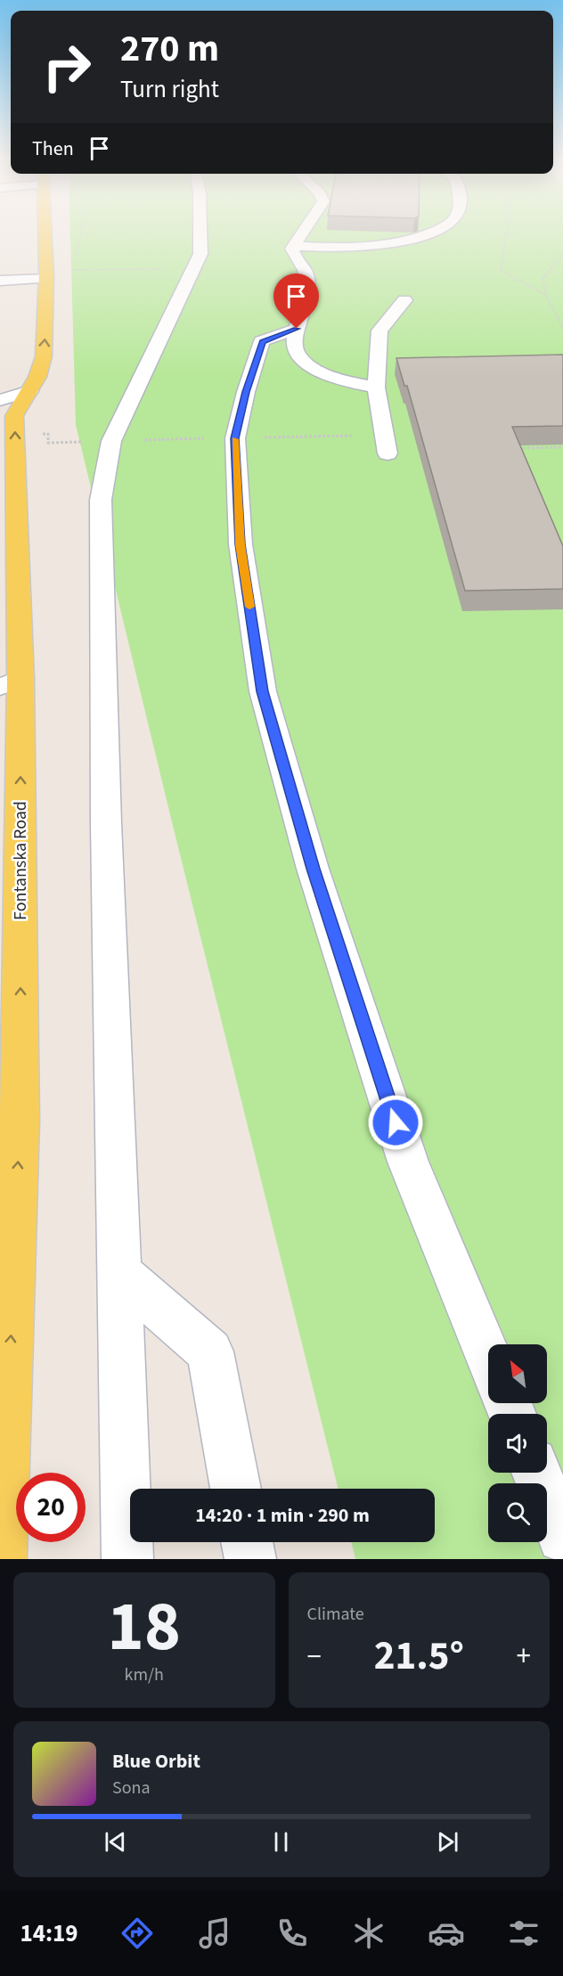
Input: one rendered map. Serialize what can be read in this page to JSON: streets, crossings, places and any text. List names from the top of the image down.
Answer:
{
  "streets": {
    "main road": ["Fontanska Road"]
  },
  "one_way": ["Fontanska Road"],
  "north": "top left",
  "page": {
    "turn": ["270 m", "Turn right"],
    "then": "Then",
    "limit": "20",
    "trip": "14:20 · 1 min · 290 m",
    "tile": [
      ["18", "km/h"],
      "Climate"
    ],
    "heat": ["−", "21.5°", "+"],
    "song": ["Blue Orbit", "Sona"],
    "tabs": "14:19"
  }
}
